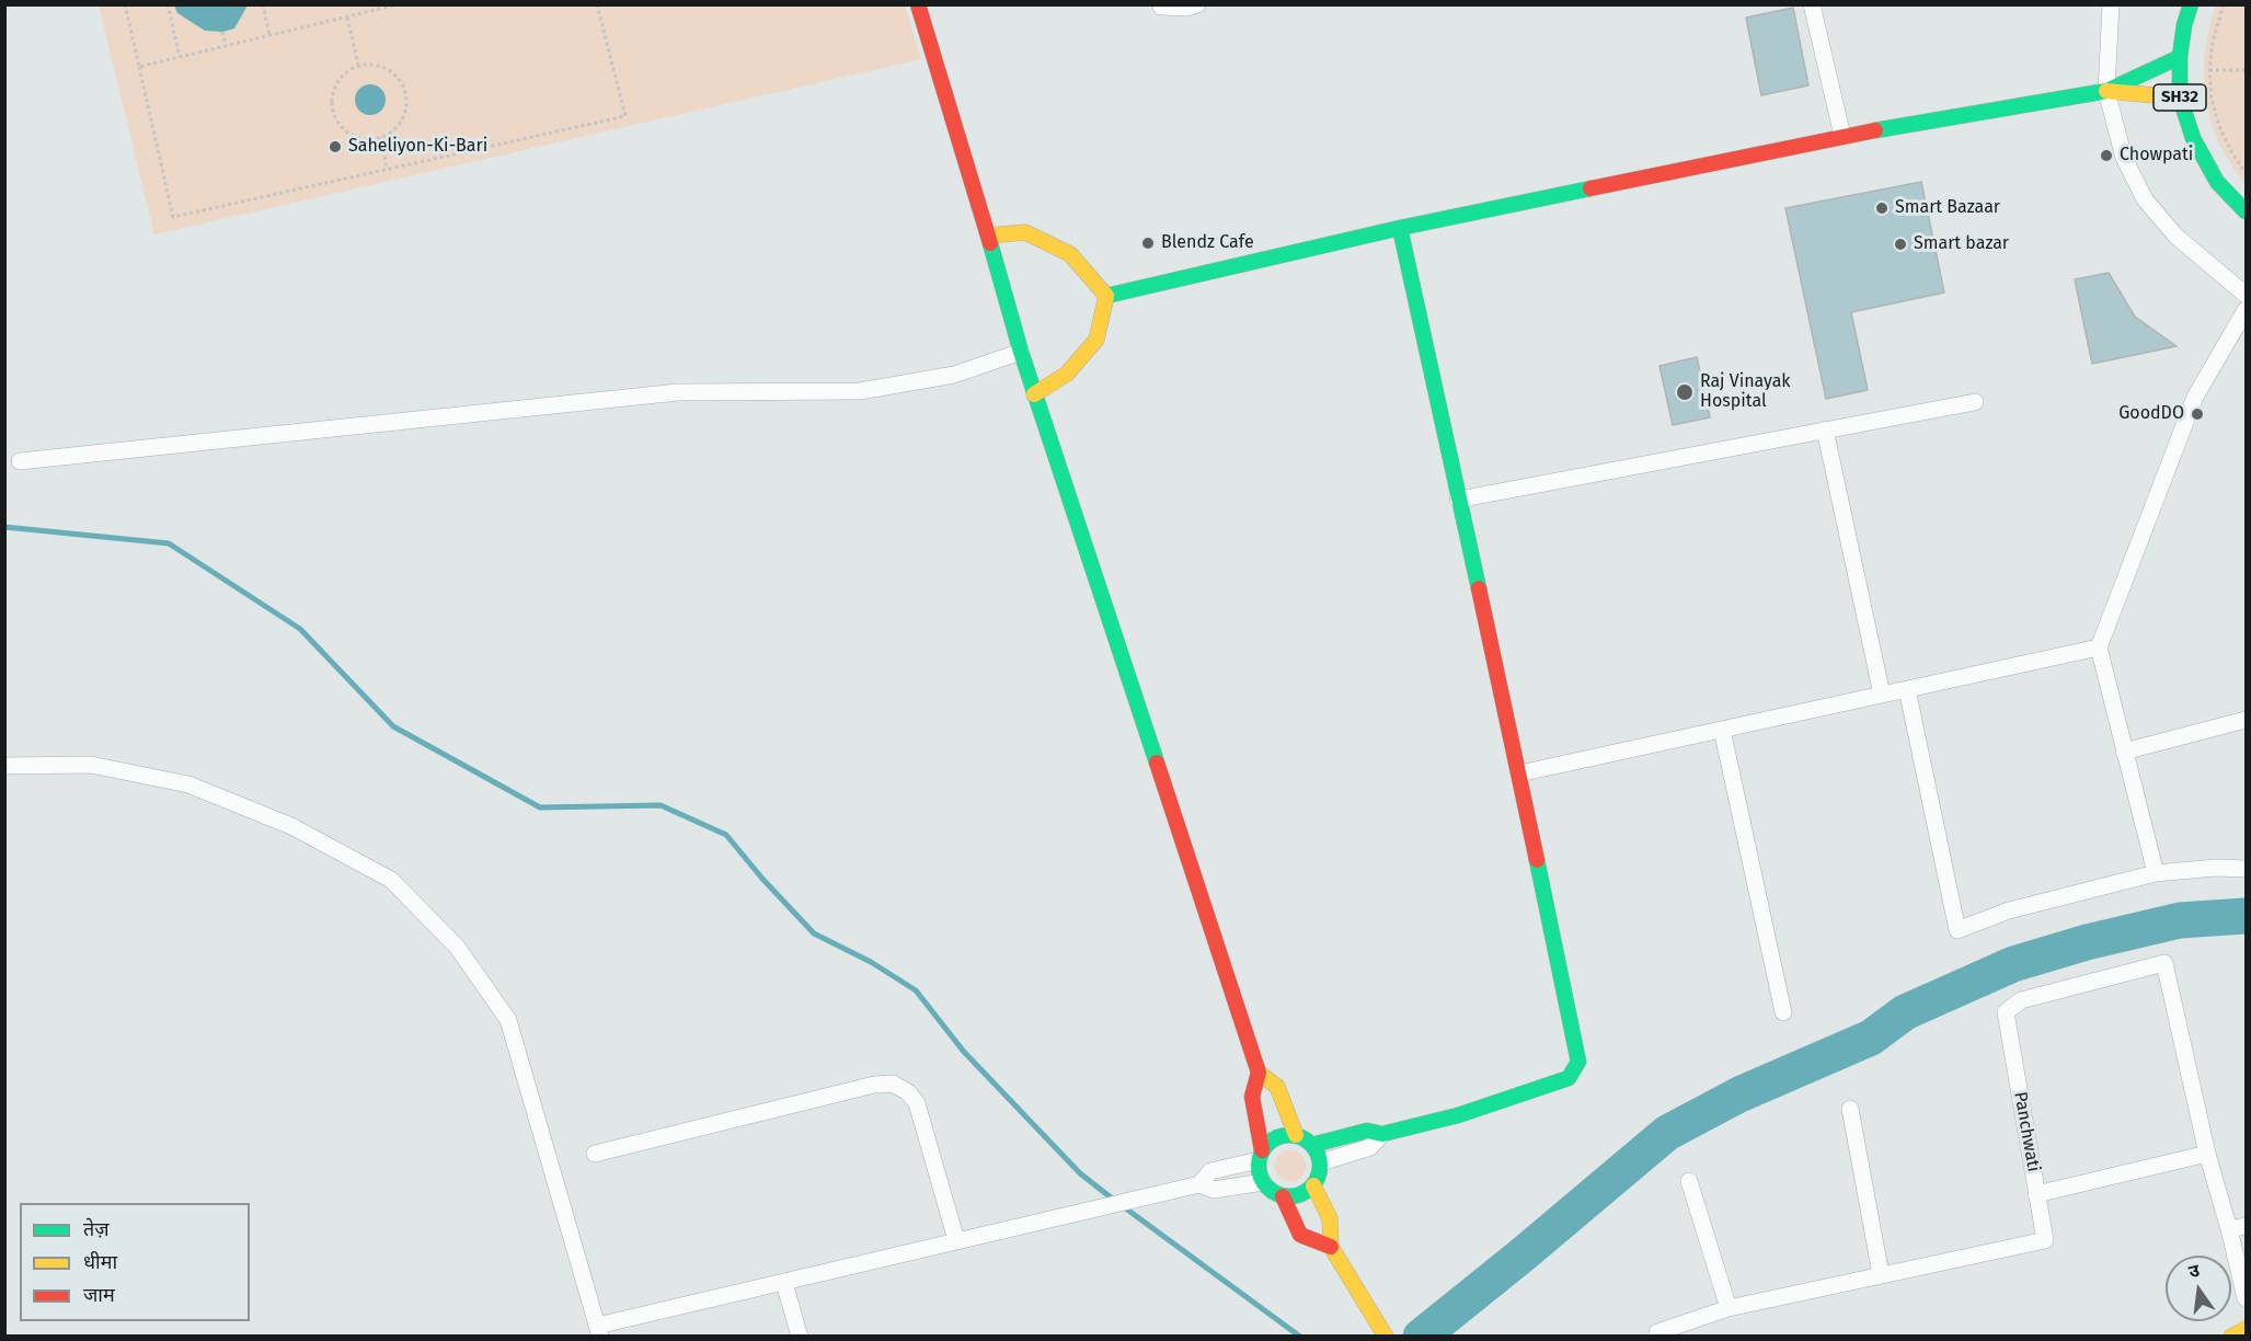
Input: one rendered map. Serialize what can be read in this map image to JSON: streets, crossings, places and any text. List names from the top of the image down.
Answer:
{
  "streets": {
    "street": ["SH32", "Panchwati"]
  },
  "places": [
    "Saheliyon-Ki-Bari",
    "Chowpati",
    "Smart Bazaar",
    "Blendz Cafe",
    "Smart bazar",
    "Raj Vinayak Hospital",
    "GoodDO"
  ],
  "legend": ["तेज़", "धीमा", "जाम"],
  "north": "top"
}
